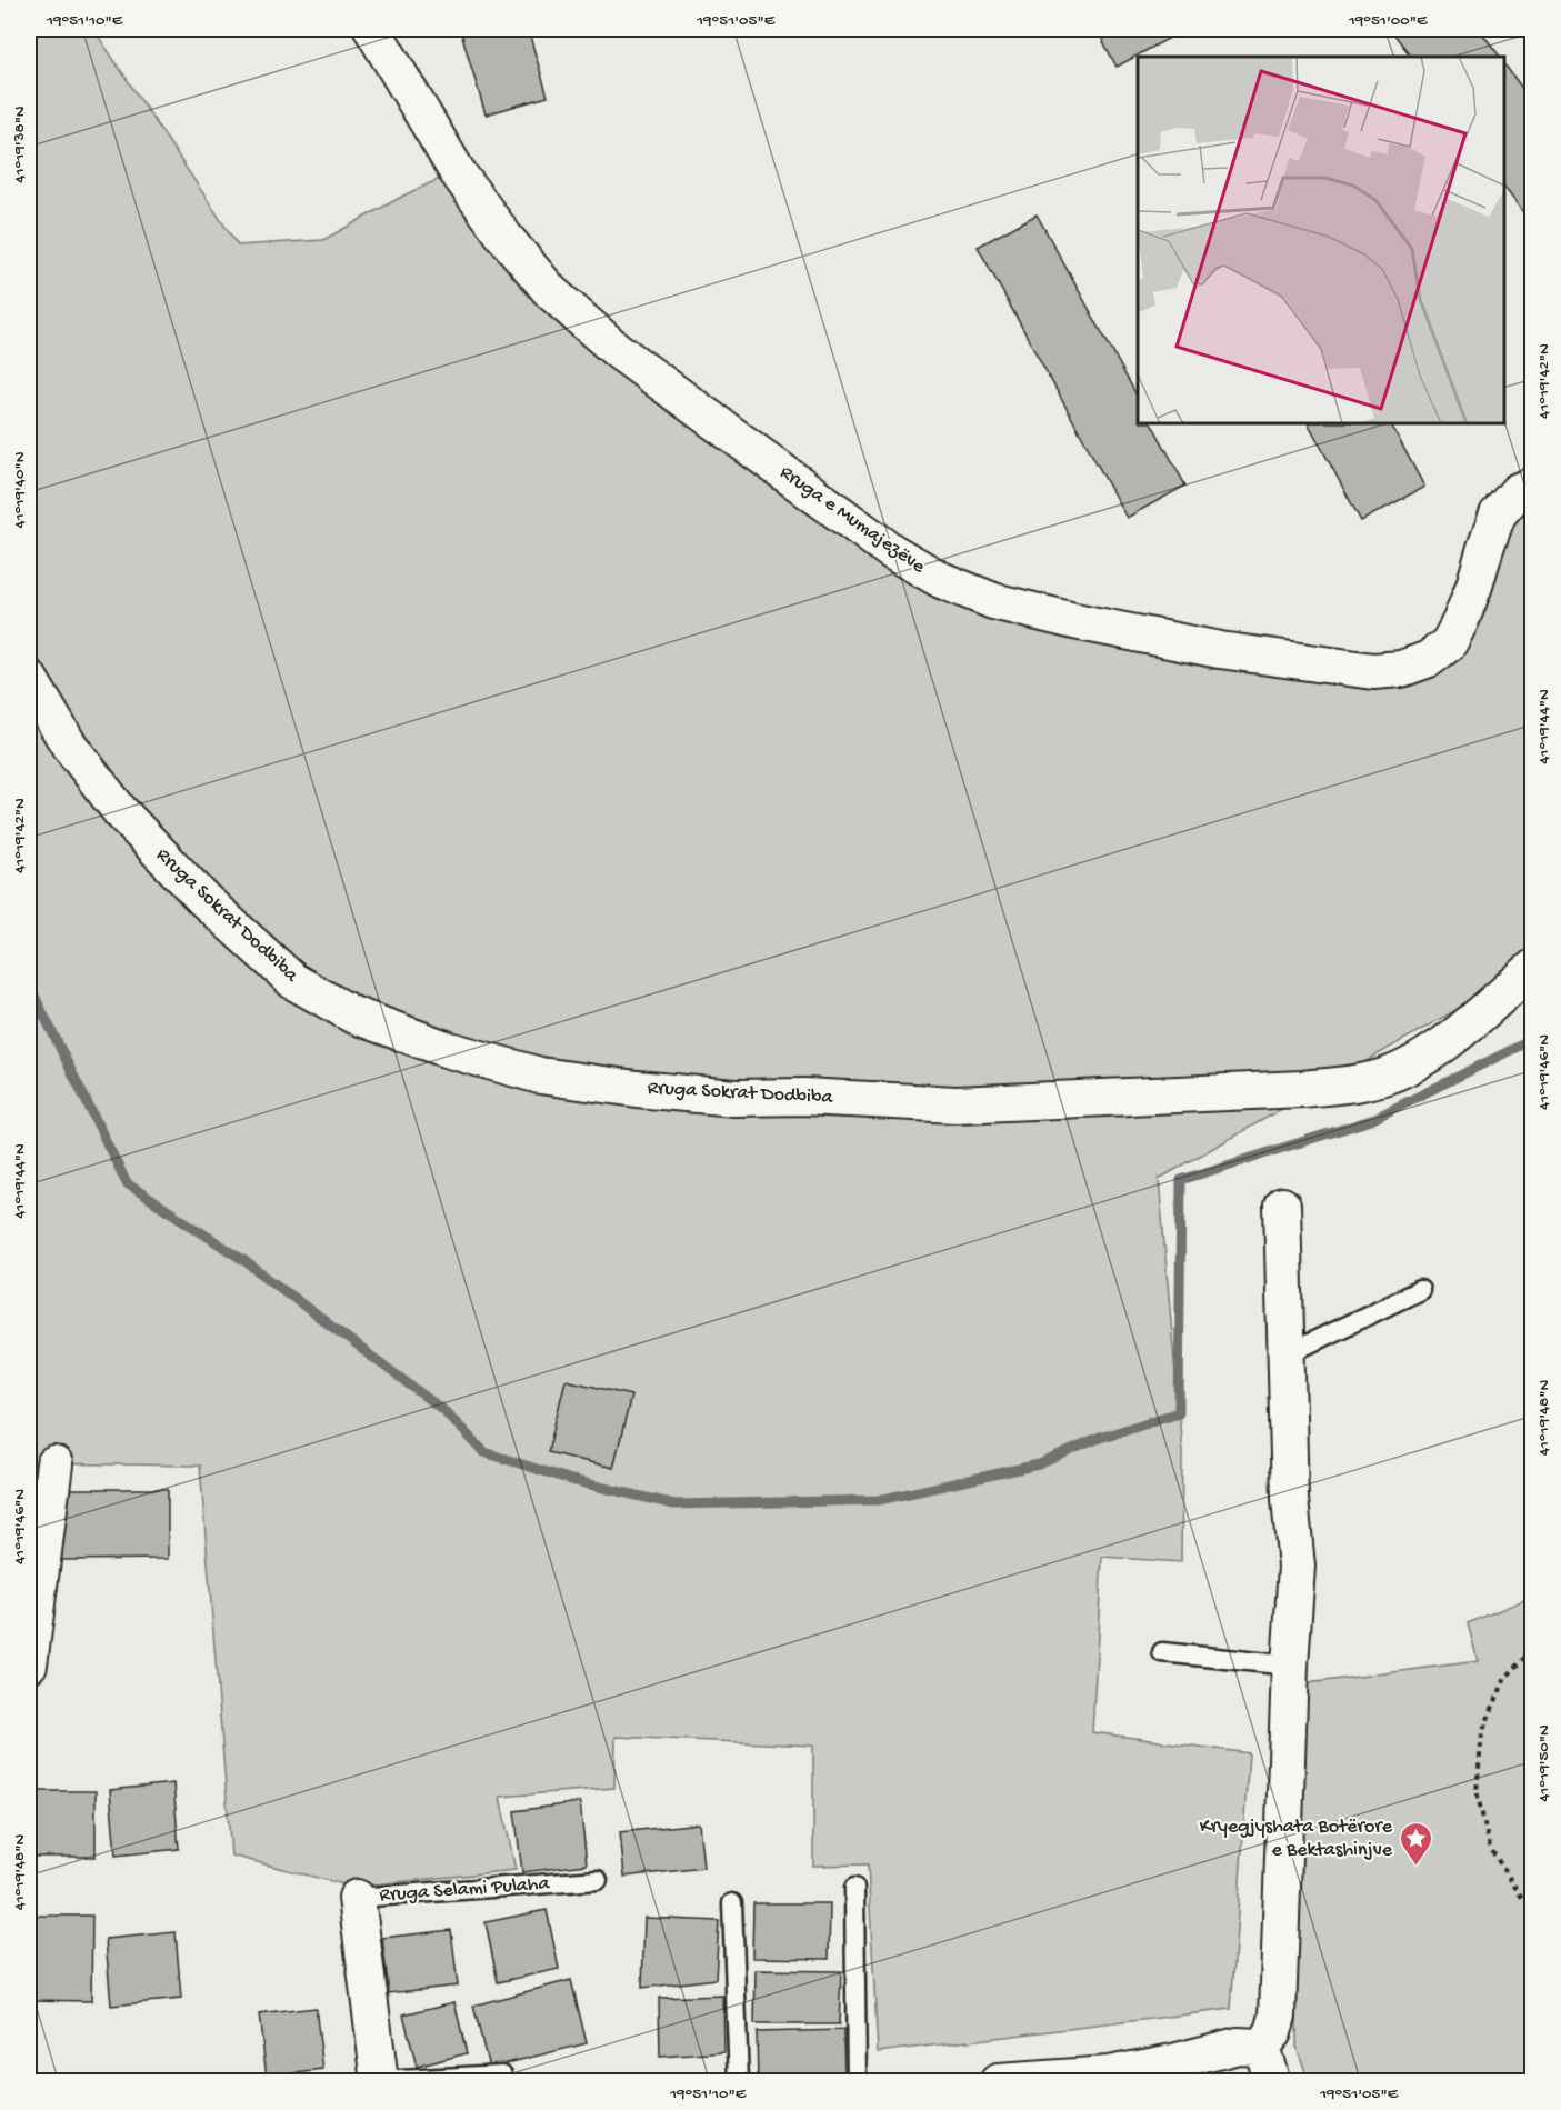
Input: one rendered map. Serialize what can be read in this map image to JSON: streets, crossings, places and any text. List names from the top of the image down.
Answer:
{
  "streets": {
    "street": ["Rruga e Mumajezëve", "Rruga Sokrat Dodbiba", "Rruga Selami Pulaha"]
  },
  "places": {
    "place": ["Kryegjyshata Botërore e Bektashinjve"]
  },
  "coordinates": [
    "19°51'10\"E",
    "19°51'05\"E",
    "19°51'00\"E",
    "41°19'38\"N",
    "41°19'42\"N",
    "41°19'40\"N",
    "41°19'44\"N",
    "41°19'46\"N",
    "41°19'48\"N",
    "41°19'50\"N"
  ]
}
